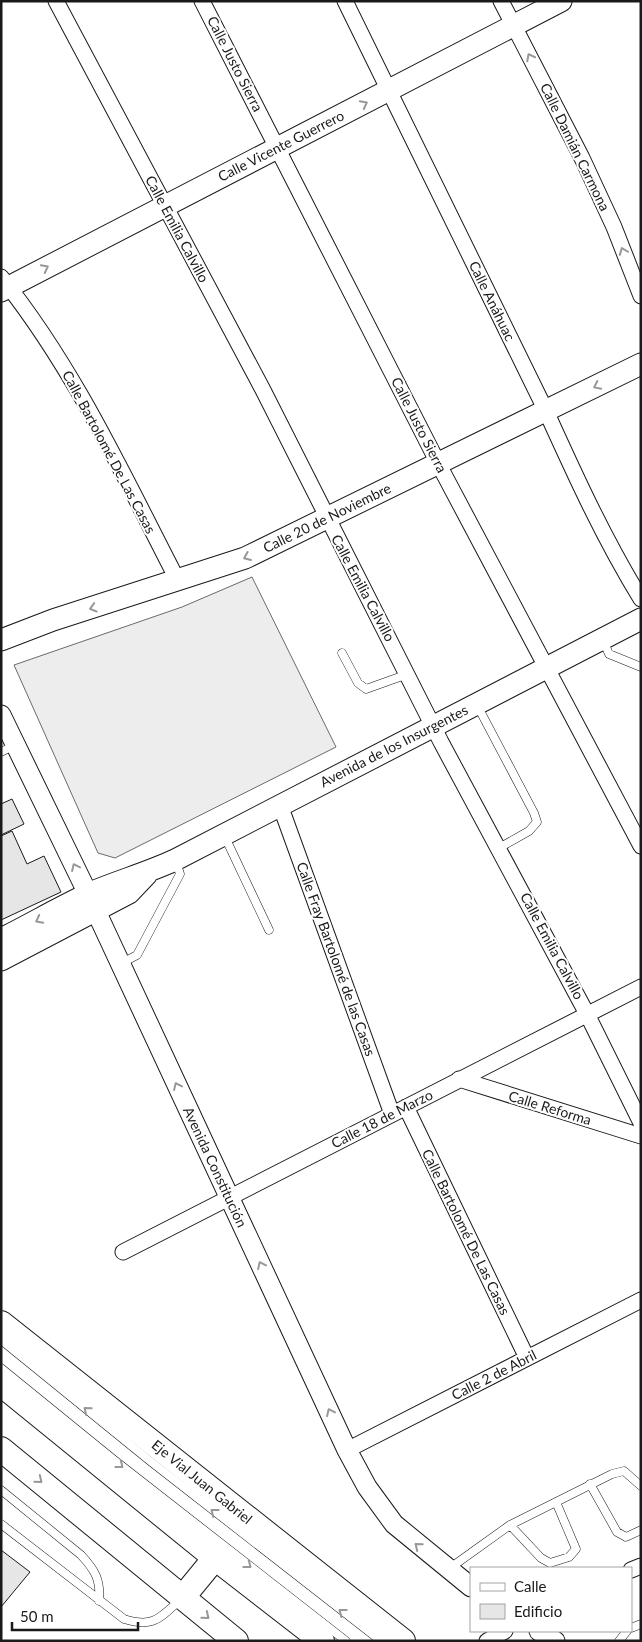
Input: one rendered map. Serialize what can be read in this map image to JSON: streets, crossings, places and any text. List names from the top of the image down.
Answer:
{
  "streets": {
    "main road": [
      "Calle Vicente Guerrero",
      "Calle 20 de Noviembre",
      "Avenida de los Insurgentes",
      "Eje Vial Juan Gabriel"
    ],
    "street": [
      "Calle Justo Sierra",
      "Calle Damián Carmona",
      "Calle Emilia Calvillo",
      "Calle Anáhuac",
      "Calle Bartolomé De Las Casas",
      "Calle Fray Bartolomé de las Casas",
      "Calle Reforma",
      "Calle 18 de Marzo",
      "Avenida Constitución",
      "Calle 2 de Abril"
    ]
  },
  "crossings": [
    ["Calle Justo Sierra", "Calle Vicente Guerrero"],
    ["Calle Justo Sierra", "Calle 20 de Noviembre"],
    ["Calle Justo Sierra", "Avenida de los Insurgentes"],
    ["Calle Vicente Guerrero", "Calle Damián Carmona"],
    ["Calle Vicente Guerrero", "Calle Emilia Calvillo"],
    ["Calle Vicente Guerrero", "Calle Anáhuac"],
    ["Calle Vicente Guerrero", "Calle Bartolomé De Las Casas"],
    ["Calle Emilia Calvillo", "Calle 20 de Noviembre"],
    ["Calle Emilia Calvillo", "Avenida de los Insurgentes"],
    ["Calle Emilia Calvillo", "Calle 18 de Marzo"],
    ["Calle Anáhuac", "Calle 20 de Noviembre"],
    ["Calle Bartolomé De Las Casas", "Calle 20 de Noviembre"],
    ["Calle Bartolomé De Las Casas", "Calle 18 de Marzo"],
    ["Calle Bartolomé De Las Casas", "Calle 2 de Abril"],
    ["Avenida de los Insurgentes", "Calle Fray Bartolomé de las Casas"],
    ["Avenida de los Insurgentes", "Avenida Constitución"],
    ["Calle Fray Bartolomé de las Casas", "Calle 18 de Marzo"],
    ["Calle Reforma", "Calle 18 de Marzo"],
    ["Calle 18 de Marzo", "Avenida Constitución"],
    ["Avenida Constitución", "Calle 2 de Abril"]
  ],
  "one_way": [
    "Calle Vicente Guerrero",
    "Calle Damián Carmona",
    "Calle 20 de Noviembre",
    "Avenida Constitución"
  ],
  "legend": ["Calle", "Edificio"],
  "scale_bar": "50 m"
}
